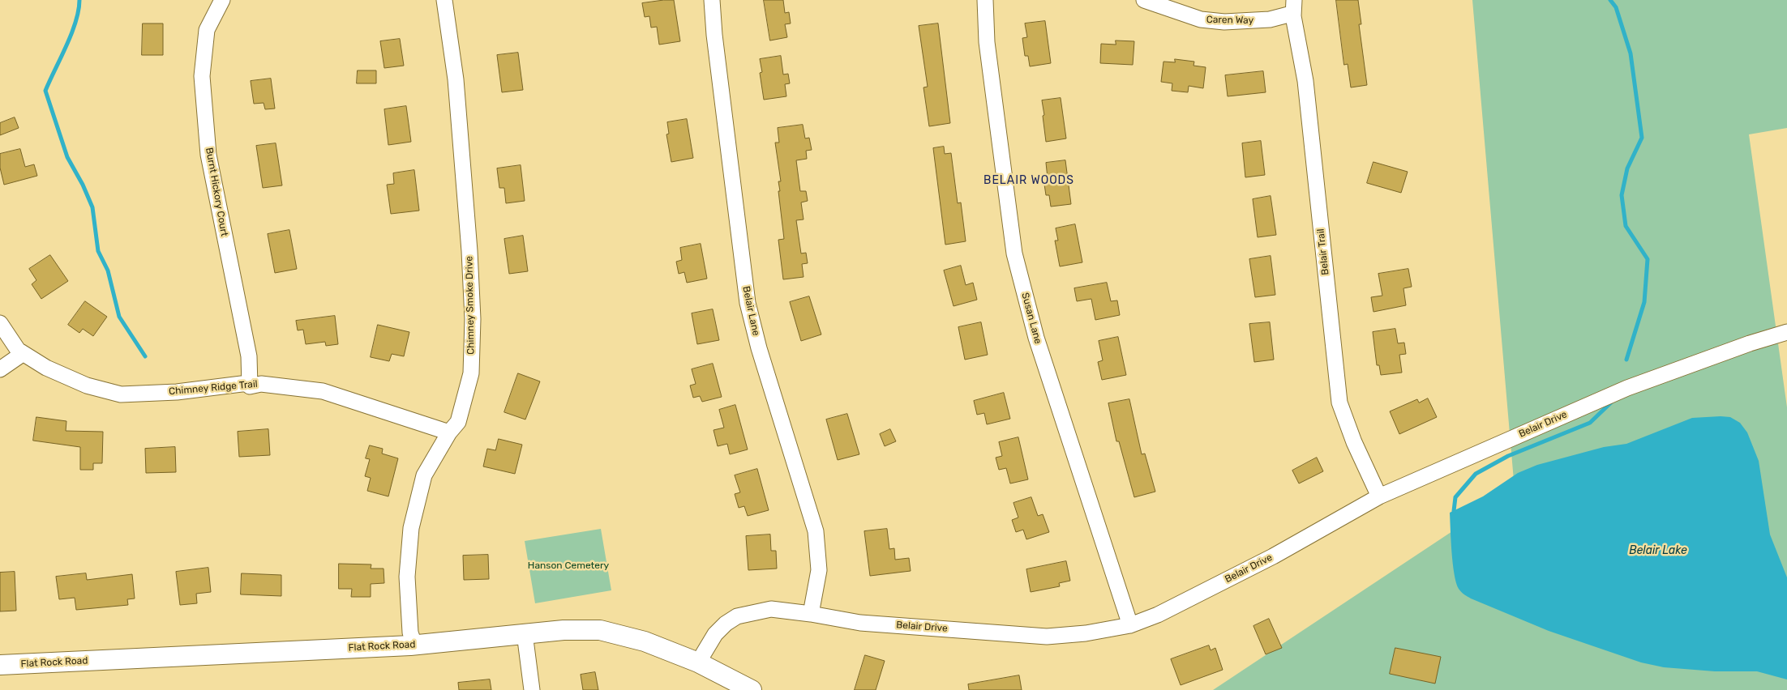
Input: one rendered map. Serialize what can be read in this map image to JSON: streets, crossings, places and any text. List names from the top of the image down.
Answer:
{
  "streets": {
    "street": [
      "Caren Way",
      "Burnt Hickory Court",
      "Belair Trail",
      "Chimney Smoke Drive",
      "Belair Lane",
      "Susan Lane",
      "Chimney Ridge Trail",
      "Belair Drive",
      "Flat Rock Road"
    ]
  },
  "crossings": [
    ["Caren Way", "Belair Trail"],
    ["Burnt Hickory Court", "Chimney Ridge Trail"],
    ["Belair Trail", "Belair Drive"],
    ["Chimney Smoke Drive", "Chimney Ridge Trail"],
    ["Chimney Smoke Drive", "Flat Rock Road"],
    ["Belair Lane", "Belair Drive"],
    ["Susan Lane", "Belair Drive"],
    ["Belair Drive", "Flat Rock Road"]
  ],
  "districts": ["BELAIR WOODS"],
  "water": ["Belair Lake"],
  "parks": ["Hanson Cemetery"]
}
